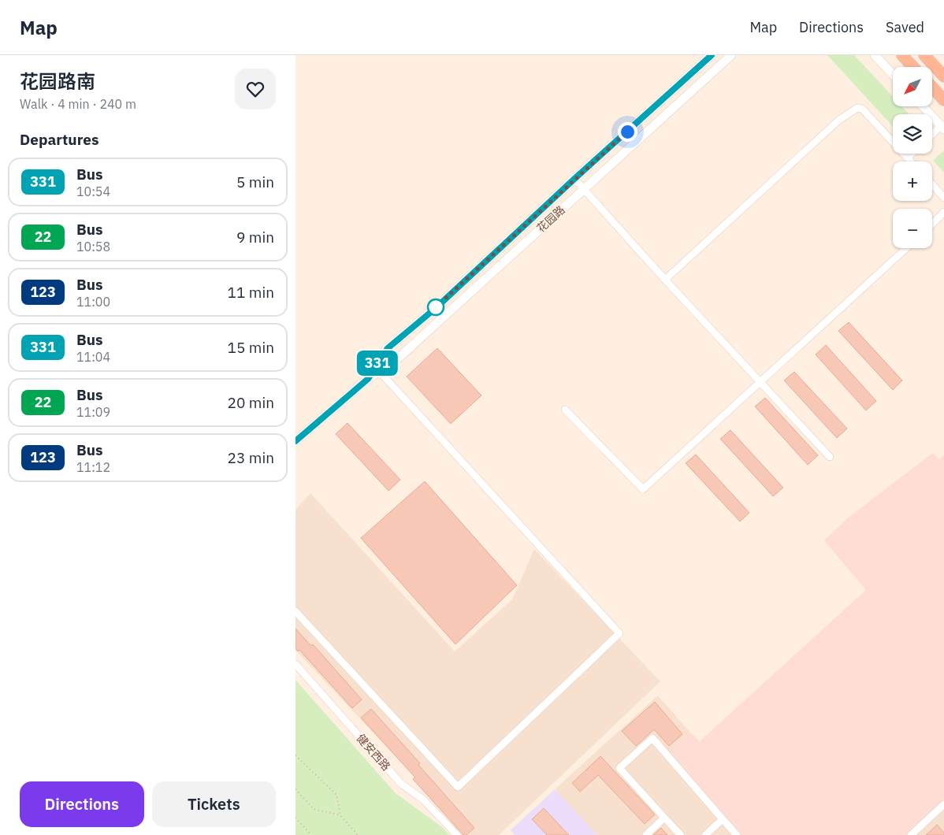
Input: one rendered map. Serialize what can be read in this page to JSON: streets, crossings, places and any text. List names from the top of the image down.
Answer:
{
  "streets": {
    "street": ["花园路", "健安西路"]
  },
  "lines": ["bus line 331"],
  "north": "bottom left",
  "page": {
    "header": "Map",
    "nav": ["Map", "Directions", "Saved"],
    "heading": [
      ["花园路南", "Walk · 4 min · 240 m"],
      "Departures"
    ],
    "on_map": "331",
    "map_buttons": ["+", "−"],
    "list": [
      {
        "mark": "331",
        "name": "Bus",
        "note": "10:54",
        "value": "5 min"
      },
      {
        "mark": "22",
        "name": "Bus",
        "note": "10:58",
        "value": "9 min"
      },
      {
        "mark": "123",
        "name": "Bus",
        "note": "11:00",
        "value": "11 min"
      },
      {
        "mark": "331",
        "name": "Bus",
        "note": "11:04",
        "value": "15 min"
      },
      {
        "mark": "22",
        "name": "Bus",
        "note": "11:09",
        "value": "20 min"
      },
      {
        "mark": "123",
        "name": "Bus",
        "note": "11:12",
        "value": "23 min"
      }
    ],
    "buttons": ["Directions", "Tickets"]
  }
}
